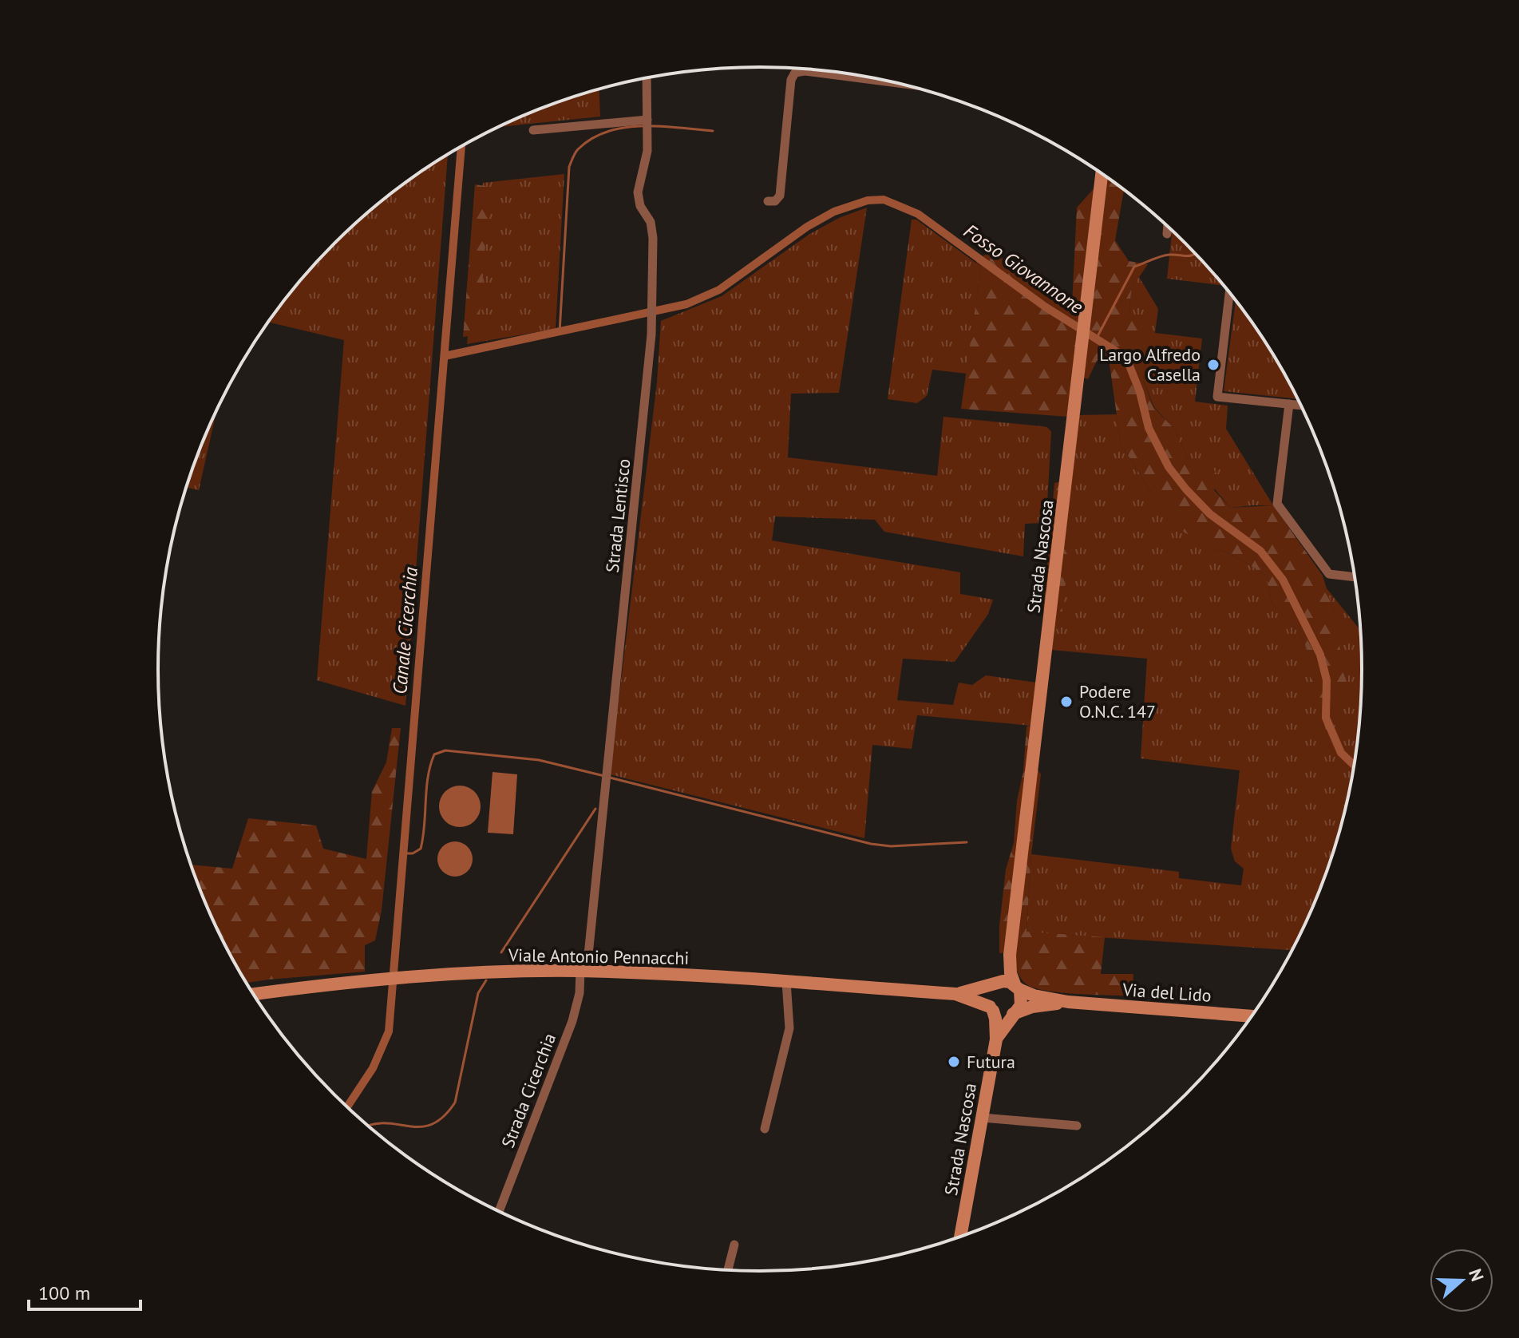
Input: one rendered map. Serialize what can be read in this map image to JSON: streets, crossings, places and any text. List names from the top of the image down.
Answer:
{
  "streets": {
    "main road": ["Strada Nascosa", "Viale Antonio Pennacchi", "Via del Lido"],
    "street": ["Strada Lentisco", "Strada Cicerchia"]
  },
  "crossings": [
    ["Strada Lentisco", "Viale Antonio Pennacchi"],
    ["Strada Lentisco", "Strada Cicerchia"],
    ["Strada Nascosa", "Viale Antonio Pennacchi"],
    ["Strada Nascosa", "Via del Lido"],
    ["Viale Antonio Pennacchi", "Via del Lido"],
    ["Viale Antonio Pennacchi", "Strada Cicerchia"]
  ],
  "water": ["Fosso Giovannone", "Canale Cicerchia"],
  "places": ["Largo Alfredo Casella", "Podere O.N.C. 147", "Futura"],
  "scale_bar": "100 m",
  "north": "right"
}
